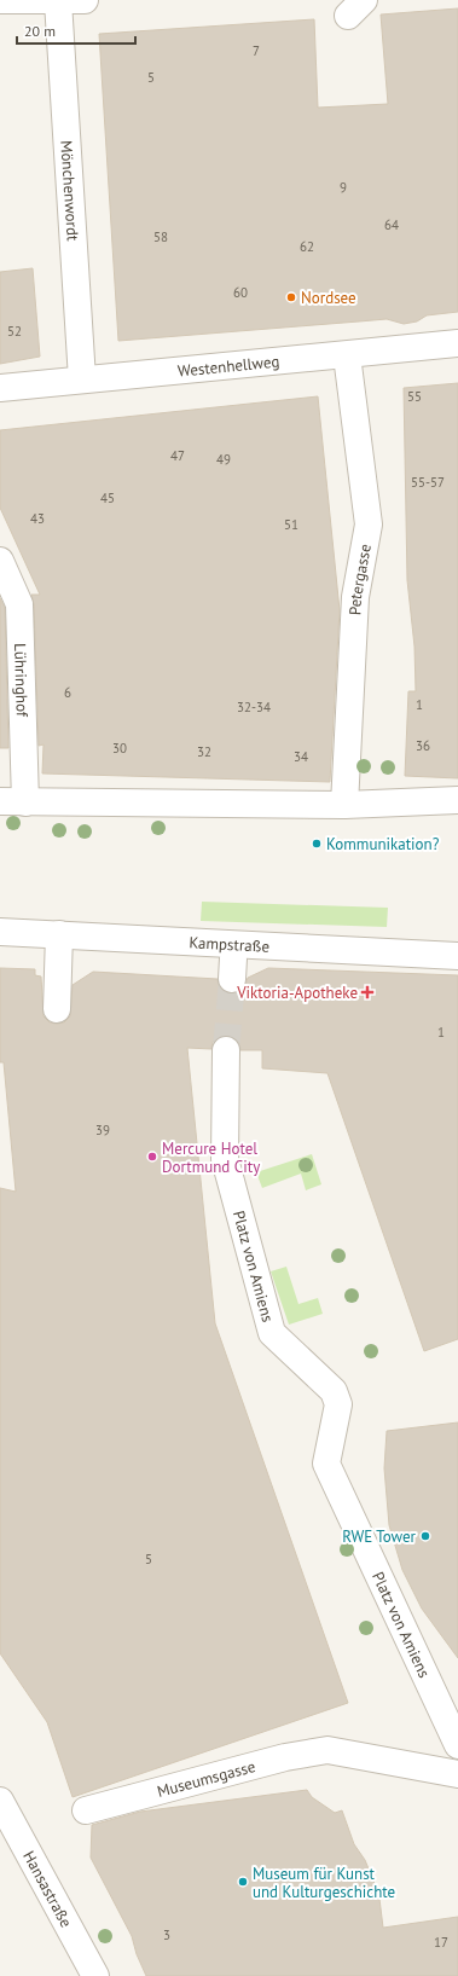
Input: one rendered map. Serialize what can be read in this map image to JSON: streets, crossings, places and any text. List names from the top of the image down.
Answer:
{
  "streets": {
    "street": [
      "Mönchenwordt",
      "Westenhellweg",
      "Petergasse",
      "Lühringhof",
      "Kampstraße",
      "Platz von Amiens",
      "Museumsgasse",
      "Hansastraße"
    ]
  },
  "crossings": [
    ["Mönchenwordt", "Westenhellweg"],
    ["Westenhellweg", "Petergasse"]
  ],
  "places": {
    "other": [
      "Nordsee",
      "Kommunikation?",
      "Mercure Hotel Dortmund City",
      "RWE Tower",
      "Museum für Kunst und Kulturgeschichte"
    ],
    "health": ["Viktoria-Apotheke"]
  },
  "house_numbers": [
    "7",
    "5",
    "9",
    "64",
    "58",
    "62",
    "60",
    "52",
    "55",
    "47",
    "49",
    "55-57",
    "45",
    "43",
    "51",
    "6",
    "1",
    "32-34",
    "36",
    "30",
    "32",
    "34",
    "1",
    "39",
    "5",
    "3",
    "17"
  ],
  "scale_bar": "20 m"
}
